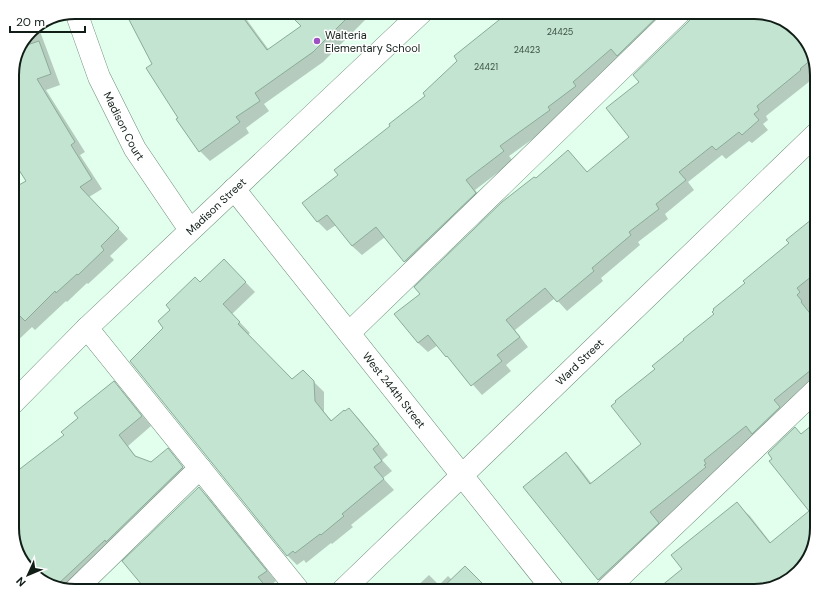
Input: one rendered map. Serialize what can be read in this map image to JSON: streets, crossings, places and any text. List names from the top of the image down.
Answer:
{
  "streets": {
    "street": [
      "Madison Court",
      "Madison Street",
      "Ward Street",
      "West 244th Street"
    ]
  },
  "crossings": [
    ["Madison Court", "Madison Street"],
    ["Madison Street", "West 244th Street"],
    ["Ward Street", "West 244th Street"]
  ],
  "places": ["Walteria Elementary School"],
  "house_numbers": ["24425", "24423", "24421"],
  "scale_bar": "20 m",
  "north": "bottom left"
}
